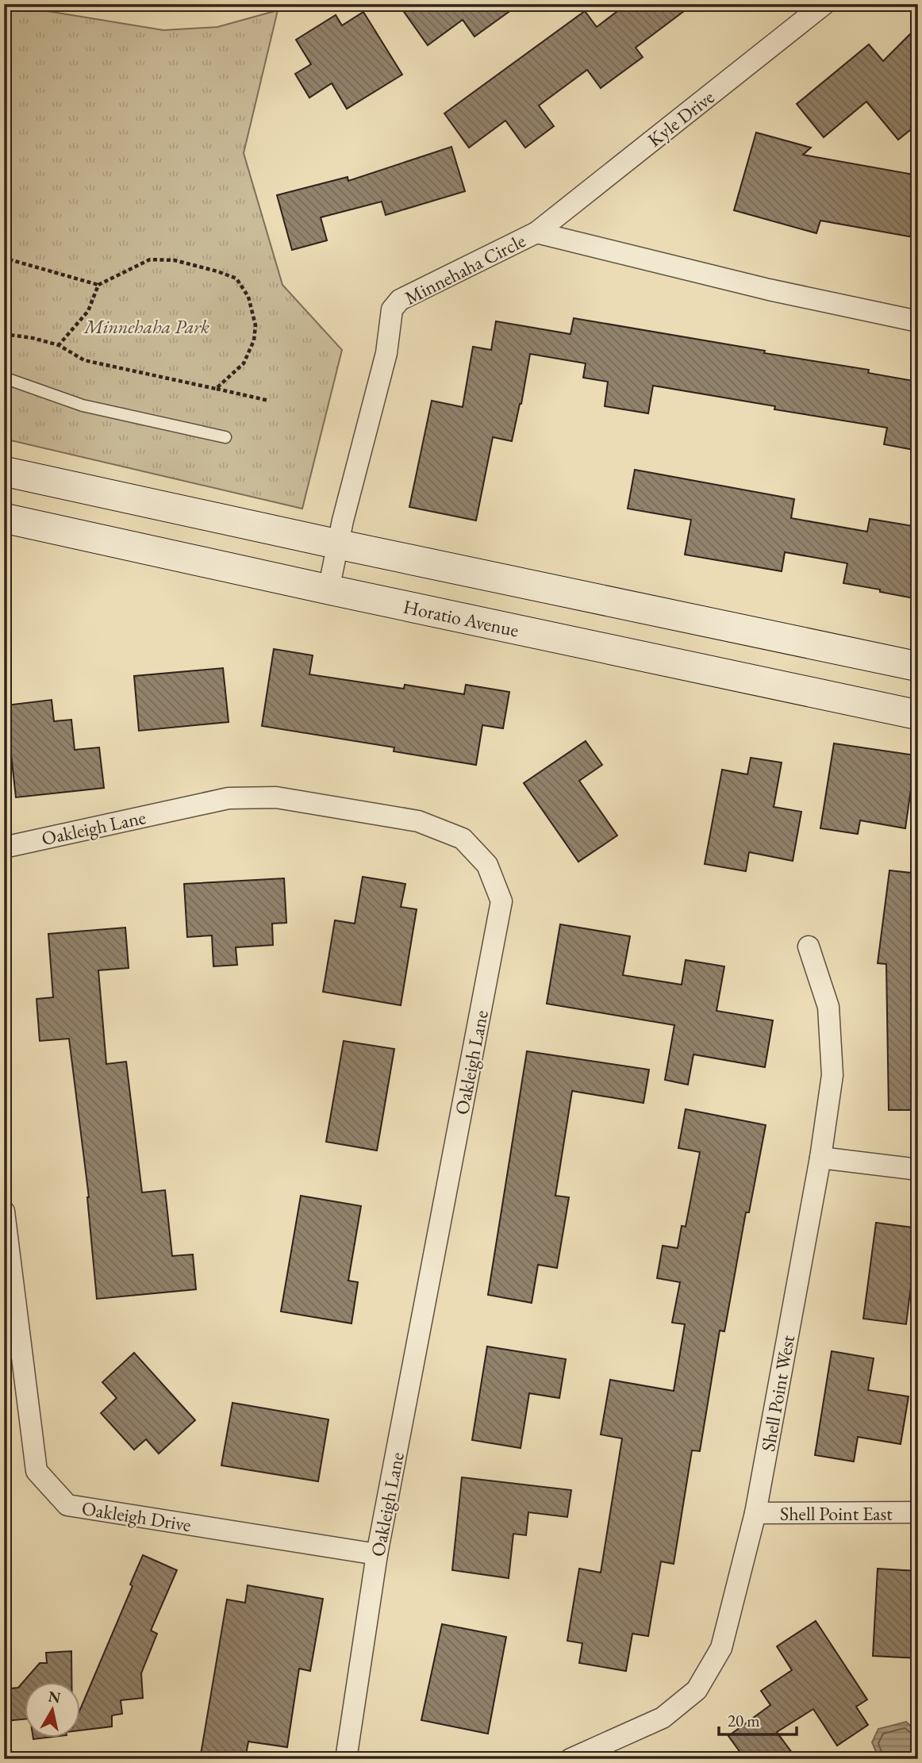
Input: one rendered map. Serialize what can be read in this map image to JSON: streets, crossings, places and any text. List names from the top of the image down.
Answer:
{
  "streets": {
    "main road": ["Horatio Avenue"],
    "street": [
      "Kyle Drive",
      "Minnehaha Circle",
      "Oakleigh Lane",
      "Shell Point West",
      "Shell Point East",
      "Oakleigh Drive"
    ]
  },
  "crossings": [
    ["Kyle Drive", "Minnehaha Circle"],
    ["Minnehaha Circle", "Horatio Avenue"],
    ["Oakleigh Lane", "Oakleigh Drive"],
    ["Shell Point West", "Shell Point East"]
  ],
  "parks": ["Minnehaha Park"],
  "scale_bar": "20 m",
  "north": "top"
}
